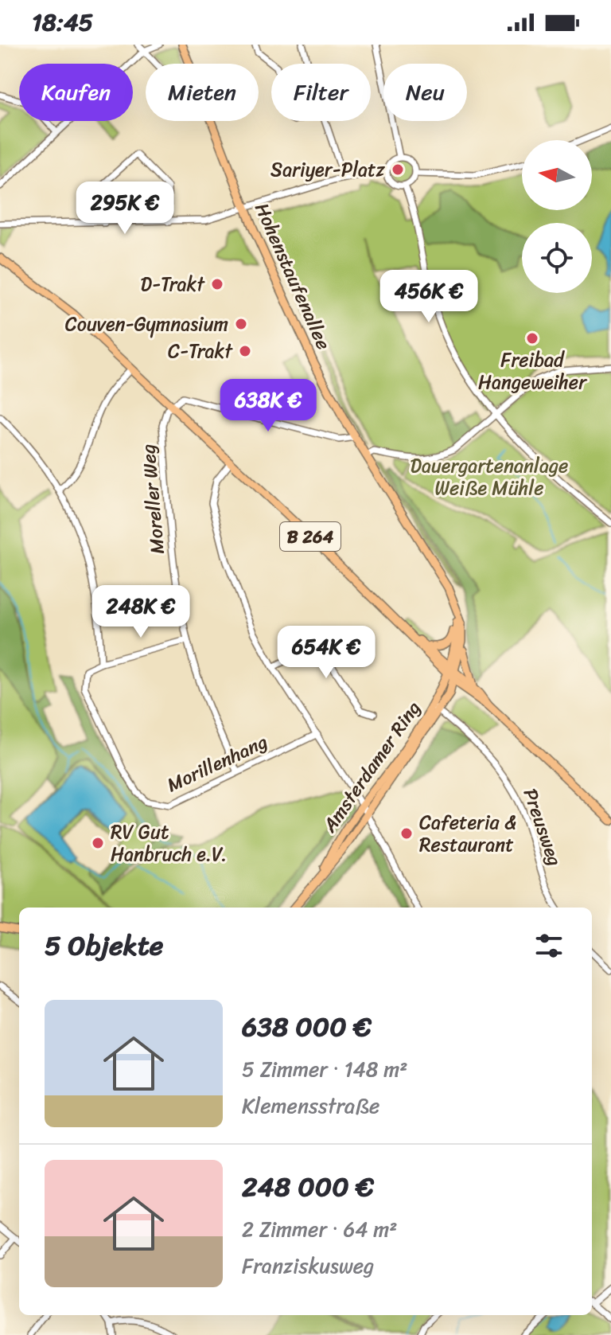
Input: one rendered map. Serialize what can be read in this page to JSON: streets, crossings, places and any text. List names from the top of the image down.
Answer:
{
  "streets": {
    "main road": ["Hohenstaufenallee", "B 264", "Amsterdamer Ring"],
    "street": ["Moreller Weg", "Morillenhang", "Preusweg"]
  },
  "crossings": [
    ["Hohenstaufenallee", "B 264"],
    ["Hohenstaufenallee", "Amsterdamer Ring"],
    ["Moreller Weg", "B 264"],
    ["Moreller Weg", "Morillenhang"],
    ["B 264", "Amsterdamer Ring"],
    ["Amsterdamer Ring", "Preusweg"]
  ],
  "parks": ["Dauergartenanlage Weiße Mühle"],
  "places": [
    "Sariyer-Platz",
    "D-Trakt",
    "Couven-Gymnasium",
    "Freibad Hangeweiher",
    "C-Trakt",
    "Cafeteria & Restaurant",
    "RV Gut Hanbruch e.V."
  ],
  "north": "left",
  "page": {
    "status": "18:45",
    "chip": [
      "Kaufen",
      "Mieten",
      "Filter",
      "Neu"
    ],
    "price": [
      "295K €",
      "456K €",
      "638K €",
      "248K €",
      "654K €"
    ],
    "heading": "5 Objekte",
    "list": [
      {
        "name": "638 000 €",
        "note": "5 Zimmer · 148 m² · Klemensstraße"
      },
      {
        "name": "248 000 €",
        "note": "2 Zimmer · 64 m² · Franziskusweg"
      }
    ]
  }
}
